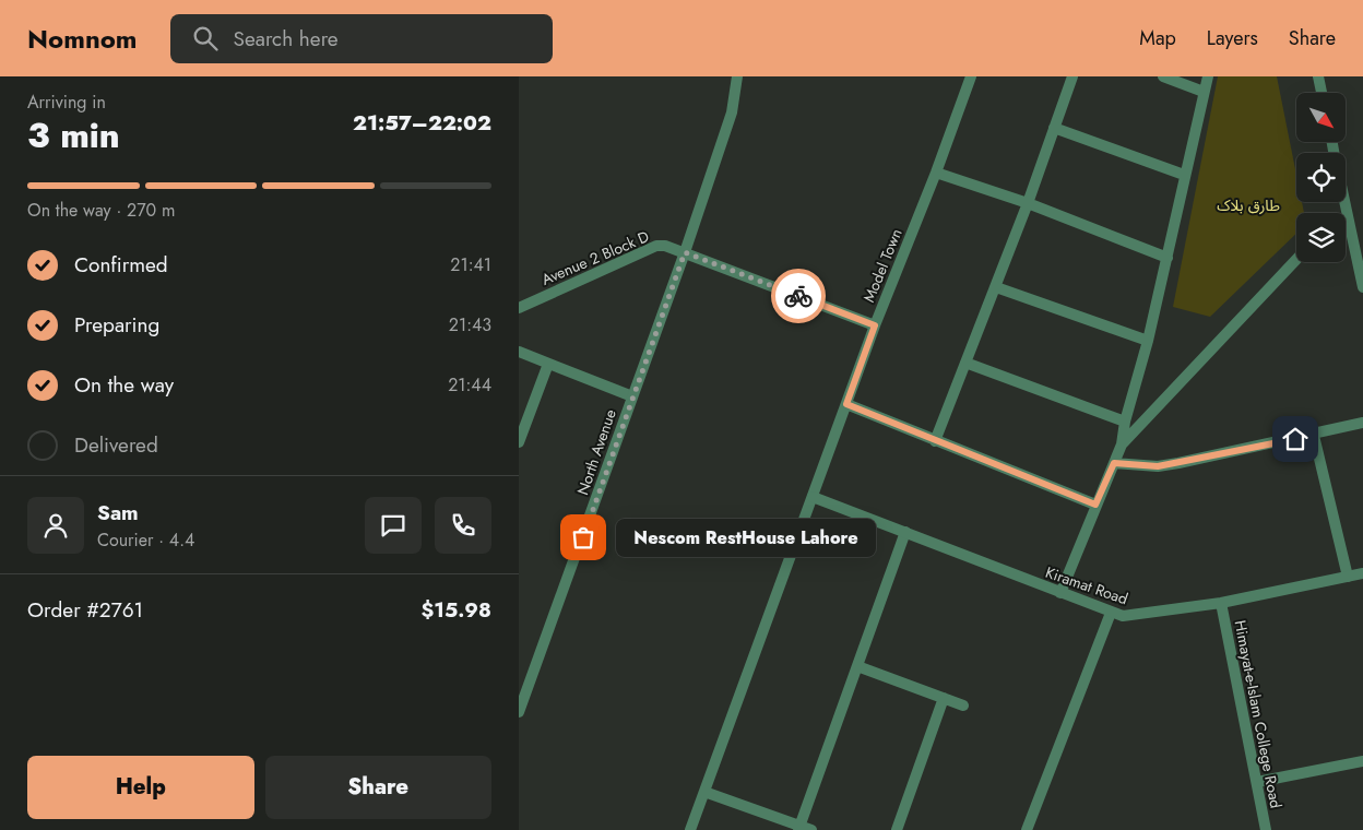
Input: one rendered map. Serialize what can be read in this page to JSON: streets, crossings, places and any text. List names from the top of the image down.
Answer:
{
  "streets": {
    "street": [
      "Avenue 2 Block D",
      "Model Town",
      "North Avenue",
      "Kiramat Road",
      "Himayat-e-Islam College Road"
    ]
  },
  "crossings": [
    ["Avenue 2 Block D", "Model Town"],
    ["Avenue 2 Block D", "North Avenue"],
    ["Model Town", "Kiramat Road"],
    ["Kiramat Road", "Himayat-e-Islam College Road"]
  ],
  "parks": ["طارق بلاک"],
  "places": ["Nescom RestHouse Lahore"],
  "north": "bottom right",
  "page": {
    "header": "Nomnom",
    "search": "Search here",
    "nav": ["Map", "Layers", "Share"],
    "heading": ["3 min", "Arriving in", "21:57–22:02"],
    "panel": [
      "Sam",
      "Courier · 4.4",
      "Order #2761",
      "$15.98"
    ],
    "bar": "On the way · 270 m",
    "list": [
      ["Confirmed", "21:41"],
      ["Preparing", "21:43"],
      ["On the way", "21:44"],
      "Delivered"
    ],
    "bubble": "Nescom RestHouse Lahore",
    "buttons": ["Help", "Share"]
  }
}
